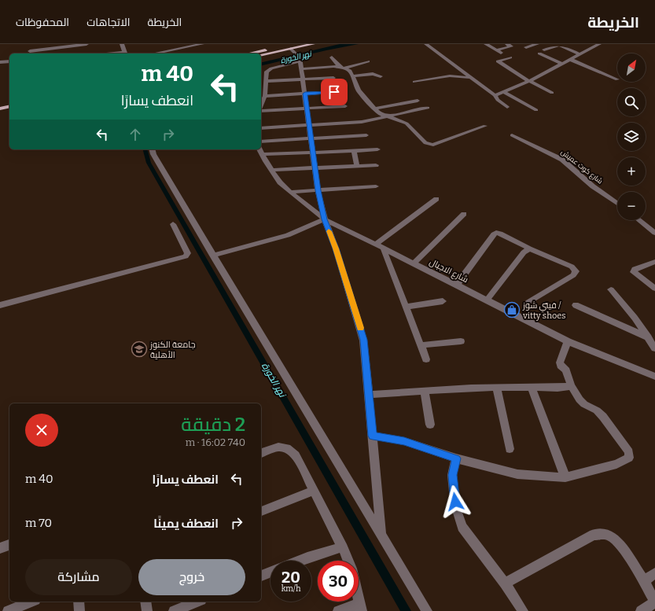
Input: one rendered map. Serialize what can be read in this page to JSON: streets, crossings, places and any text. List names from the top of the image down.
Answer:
{
  "streets": {
    "street": ["شارع كوت عميش", "شارع الاجبال"]
  },
  "water": ["نهر الخورة"],
  "places": {
    "shop": ["فيتي شوز / vitty shoes"],
    "school or university": ["جامعة الكنوز الأهلية"]
  },
  "north": "top right",
  "page": {
    "header": "الخريطة",
    "nav": ["الخريطة", "الاتجاهات", "المحفوظات"],
    "map_buttons": ["+", "−"],
    "turn": ["40 m", "انعطف يسارًا"],
    "heading": ["2 دقيقة", "740 m · 16:02"],
    "list": [
      {
        "name": "انعطف يسارًا",
        "value": "40 m"
      },
      {
        "name": "انعطف يمينًا",
        "value": "70 m"
      }
    ],
    "buttons": ["خروج", "مشاركة"],
    "speed": "20 km/h",
    "limit": "30"
  }
}
